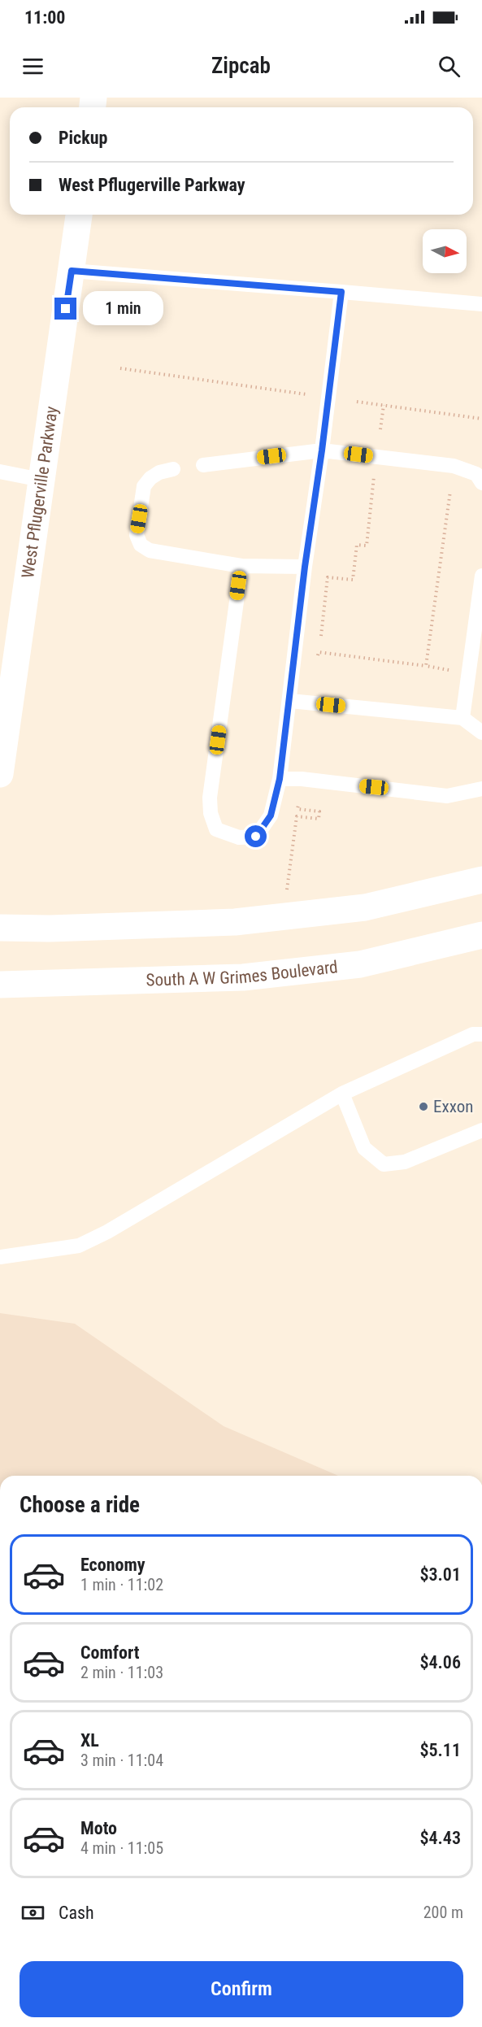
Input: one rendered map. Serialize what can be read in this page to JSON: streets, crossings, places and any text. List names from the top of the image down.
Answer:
{
  "streets": {
    "main road": ["West Pflugerville Parkway", "South A W Grimes Boulevard"]
  },
  "places": ["Exxon"],
  "north": "right",
  "page": {
    "status": "11:00",
    "header": "Zipcab",
    "banner": ["Pickup", "West Pflugerville Parkway"],
    "bubble": "1 min",
    "heading": "Choose a ride",
    "list": [
      {
        "name": "Economy",
        "note": "1 min · 11:02",
        "value": "$3.01"
      },
      {
        "name": "Comfort",
        "note": "2 min · 11:03",
        "value": "$4.06"
      },
      {
        "name": "XL",
        "note": "3 min · 11:04",
        "value": "$5.11"
      },
      {
        "name": "Moto",
        "note": "4 min · 11:05",
        "value": "$4.43"
      }
    ],
    "pay": ["Cash", "200 m"],
    "buttons": "Confirm"
  }
}
